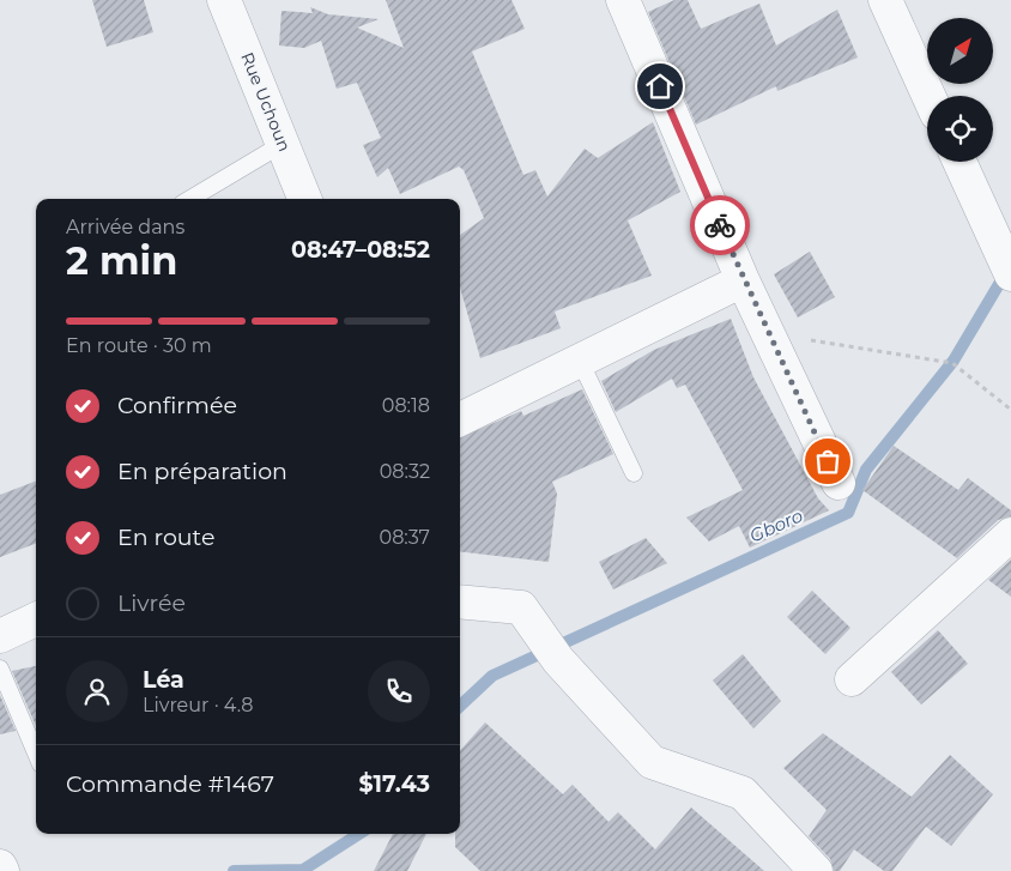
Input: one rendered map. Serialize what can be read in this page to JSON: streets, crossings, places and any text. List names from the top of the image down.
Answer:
{
  "streets": {
    "street": ["Rue Uchoun"]
  },
  "water": ["Gboro"],
  "north": "top right",
  "page": {
    "heading": ["2 min", "Arrivée dans", "08:47–08:52"],
    "panel": [
      "Léa",
      "Livreur · 4.8",
      "Commande #1467",
      "$17.43"
    ],
    "bar": "En route · 30 m",
    "list": [
      ["Confirmée", "08:18"],
      ["En préparation", "08:32"],
      ["En route", "08:37"],
      "Livrée"
    ]
  }
}
